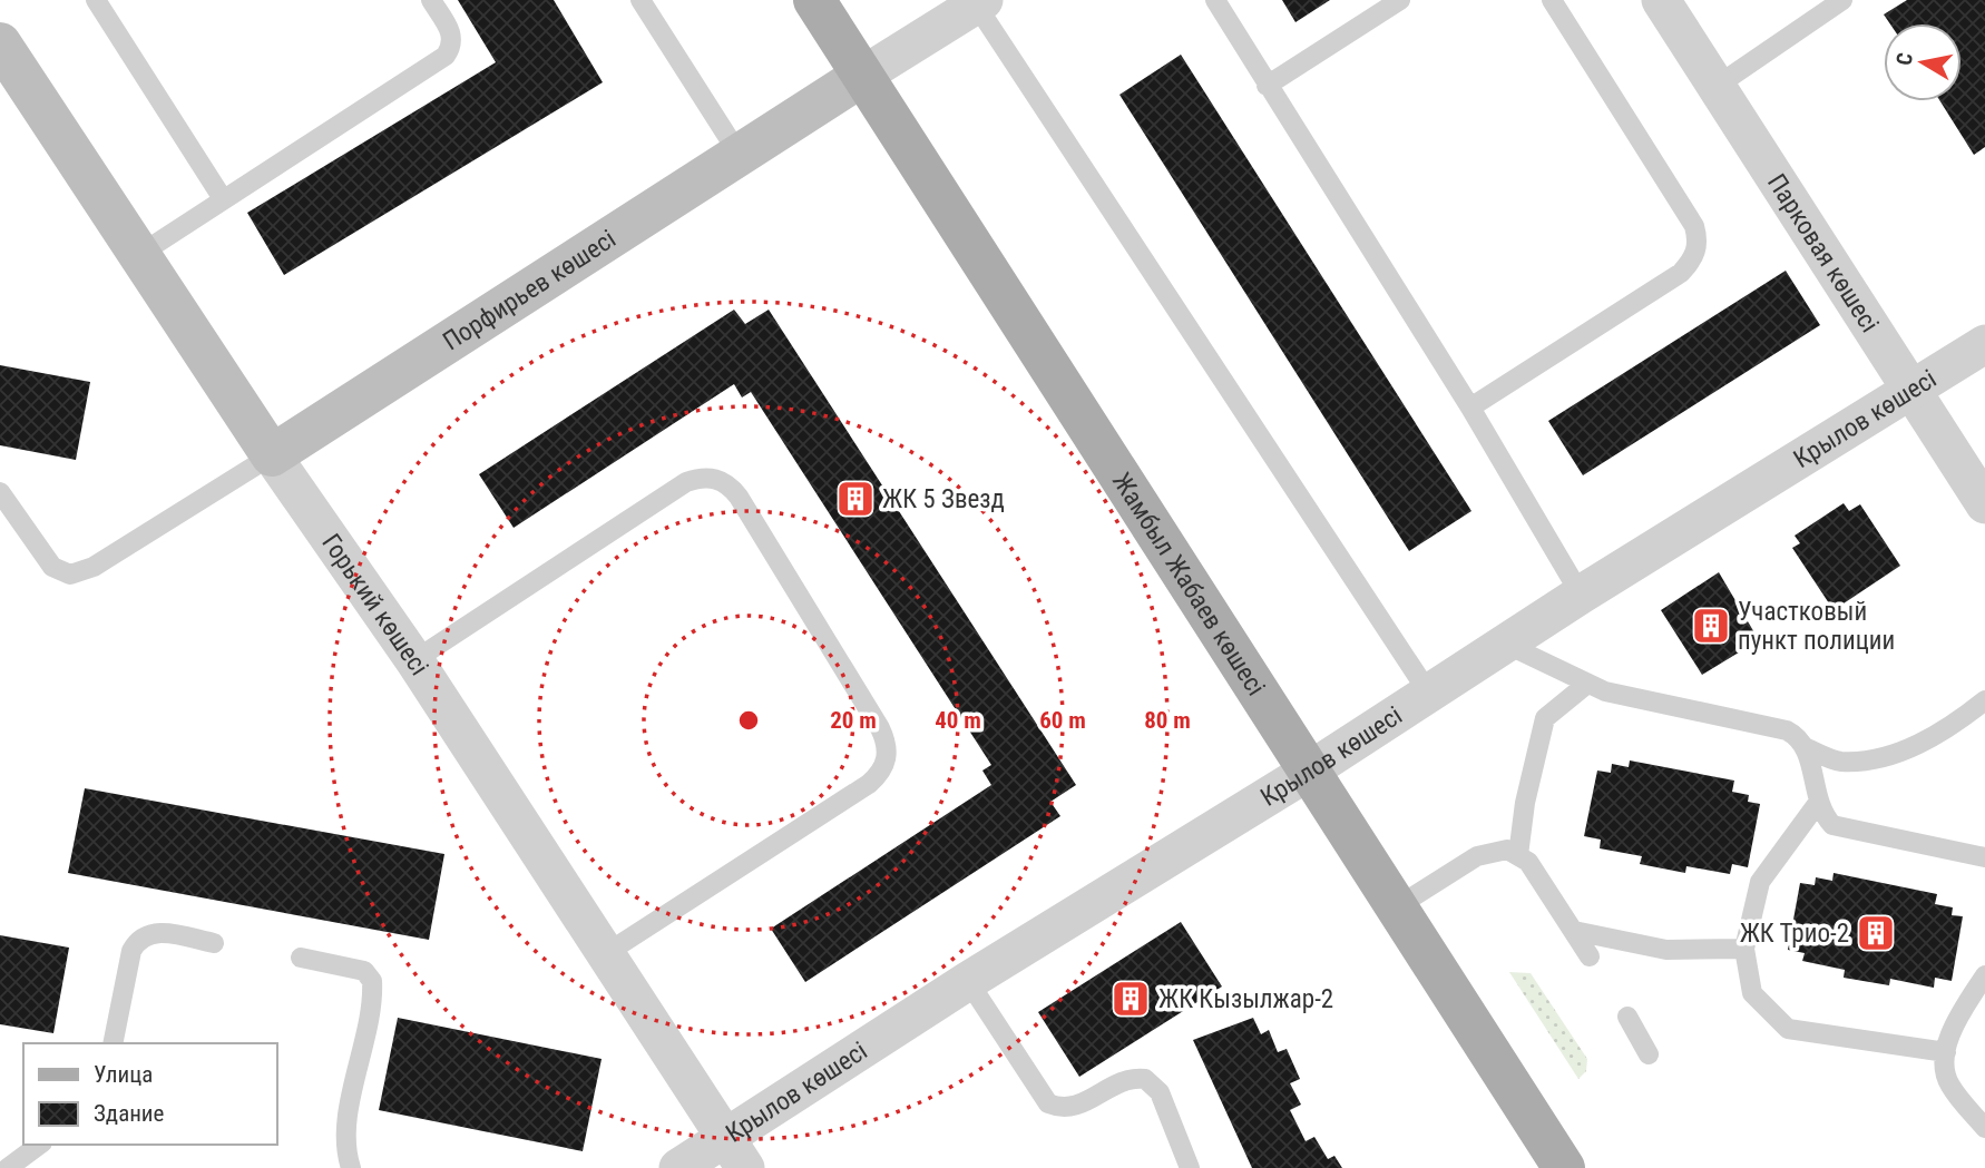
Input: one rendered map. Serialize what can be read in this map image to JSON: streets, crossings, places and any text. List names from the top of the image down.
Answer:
{
  "streets": {
    "main road": ["Жамбыл Жабаев көшесі"],
    "street": [
      "Парковая көшесі",
      "Порфирьев көшесі",
      "Крылов көшесі",
      "Горький көшесі"
    ]
  },
  "crossings": [
    ["Парковая көшесі", "Крылов көшесі"],
    ["Порфирьев көшесі", "Жамбыл Жабаев көшесі"],
    ["Порфирьев көшесі", "Горький көшесі"],
    ["Крылов көшесі", "Жамбыл Жабаев көшесі"],
    ["Крылов көшесі", "Горький көшесі"]
  ],
  "places": {
    "building": [
      "ЖК 5 Звезд",
      "Участковый пункт полиции",
      "ЖК Трио-2",
      "ЖК Кызылжар-2"
    ]
  },
  "legend": ["Улица", "Здание"],
  "north": "left",
  "rings": [
    "20 m",
    "40 m",
    "60 m",
    "80 m"
  ]
}
